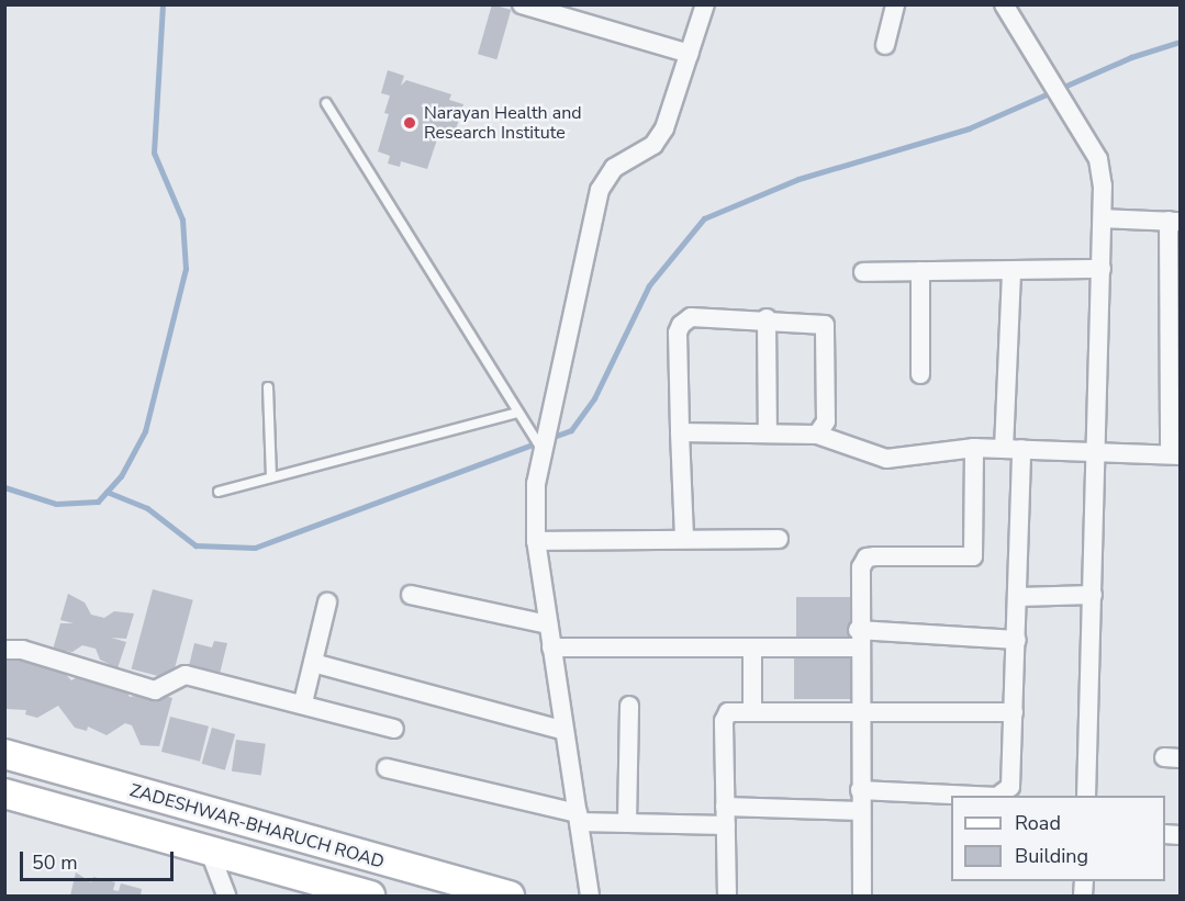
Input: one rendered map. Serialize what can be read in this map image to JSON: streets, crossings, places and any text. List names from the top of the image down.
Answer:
{
  "streets": {
    "main road": ["ZADESHWAR-BHARUCH ROAD"]
  },
  "places": ["Narayan Health and Research Institute"],
  "legend": ["Road", "Building"],
  "scale_bar": "50 m"
}
